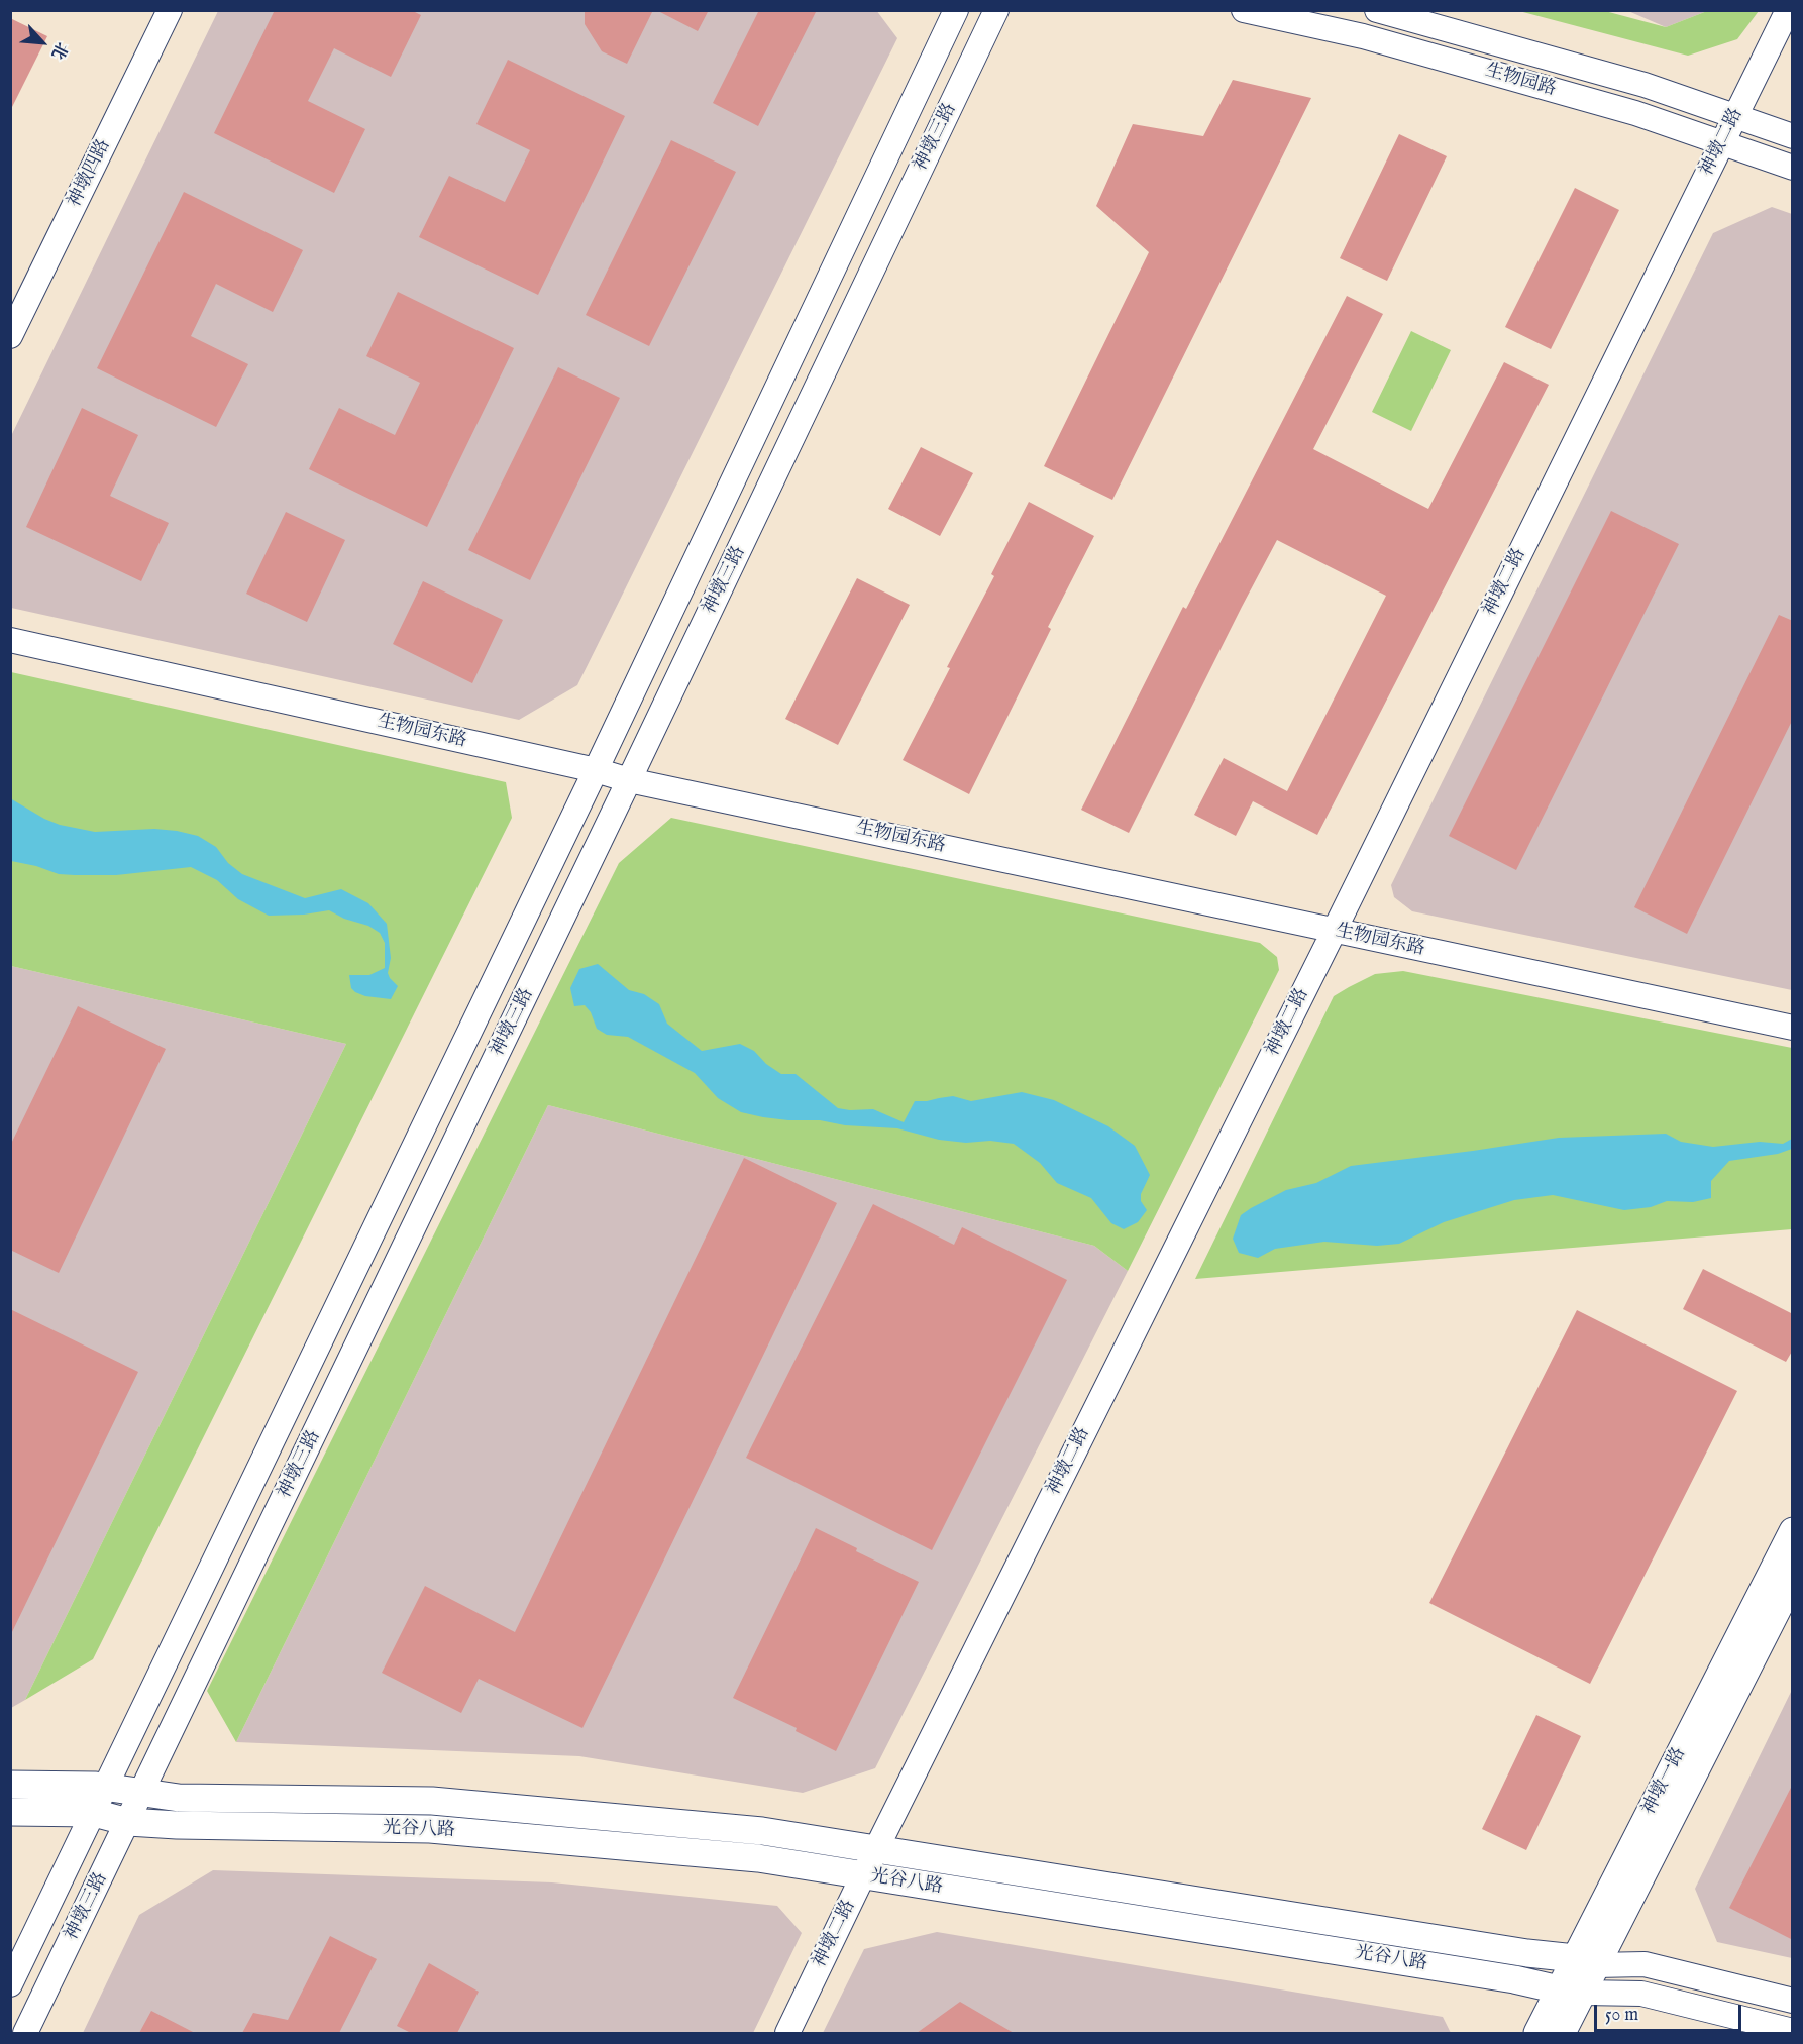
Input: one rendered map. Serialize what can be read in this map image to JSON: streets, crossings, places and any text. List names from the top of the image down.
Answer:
{
  "streets": {
    "main road": ["神墩一路", "光谷八路"],
    "street": [
      "生物园路",
      "神墩三路",
      "神墩二路",
      "神墩四路",
      "生物园东路"
    ]
  },
  "crossings": [
    ["生物园路", "神墩二路"],
    ["神墩三路", "生物园东路"],
    ["神墩三路", "光谷八路"],
    ["神墩二路", "生物园东路"],
    ["神墩二路", "光谷八路"],
    ["神墩一路", "光谷八路"]
  ],
  "scale_bar": "50 m",
  "north": "bottom right"
}
